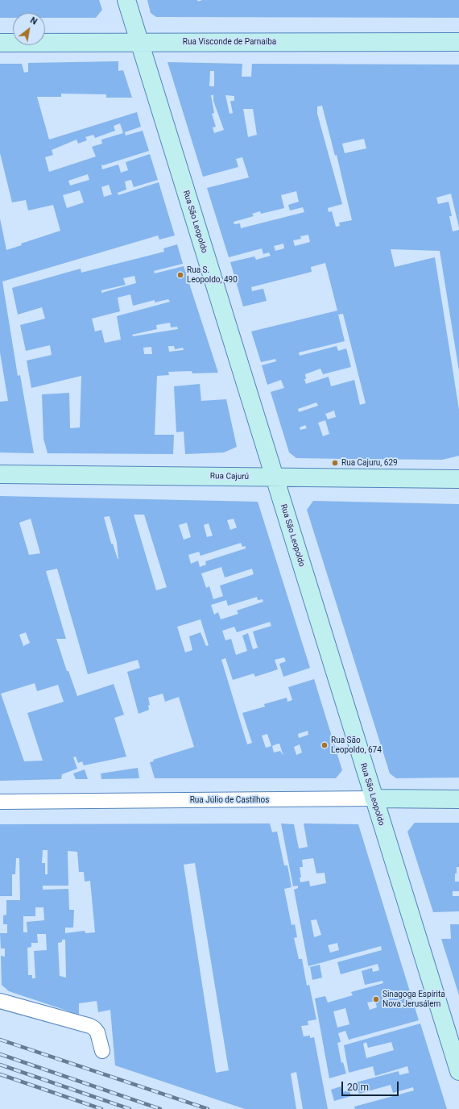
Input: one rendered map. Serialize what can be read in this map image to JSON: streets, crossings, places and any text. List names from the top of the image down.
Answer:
{
  "streets": {
    "street": [
      "Rua Visconde de Parnaíba",
      "Rua São Leopoldo",
      "Rua Cajurú",
      "Rua Júlio de Castilhos"
    ]
  },
  "crossings": [
    ["Rua Visconde de Parnaíba", "Rua São Leopoldo"],
    ["Rua São Leopoldo", "Rua Cajurú"],
    ["Rua São Leopoldo", "Rua Júlio de Castilhos"]
  ],
  "places": [
    "Rua S. Leopoldo, 490",
    "Rua Cajuru, 629",
    "Rua São Leopoldo, 674",
    "Sinagoga Espírita Nova Jerusálem"
  ],
  "scale_bar": "20 m",
  "north": "top right"
}
